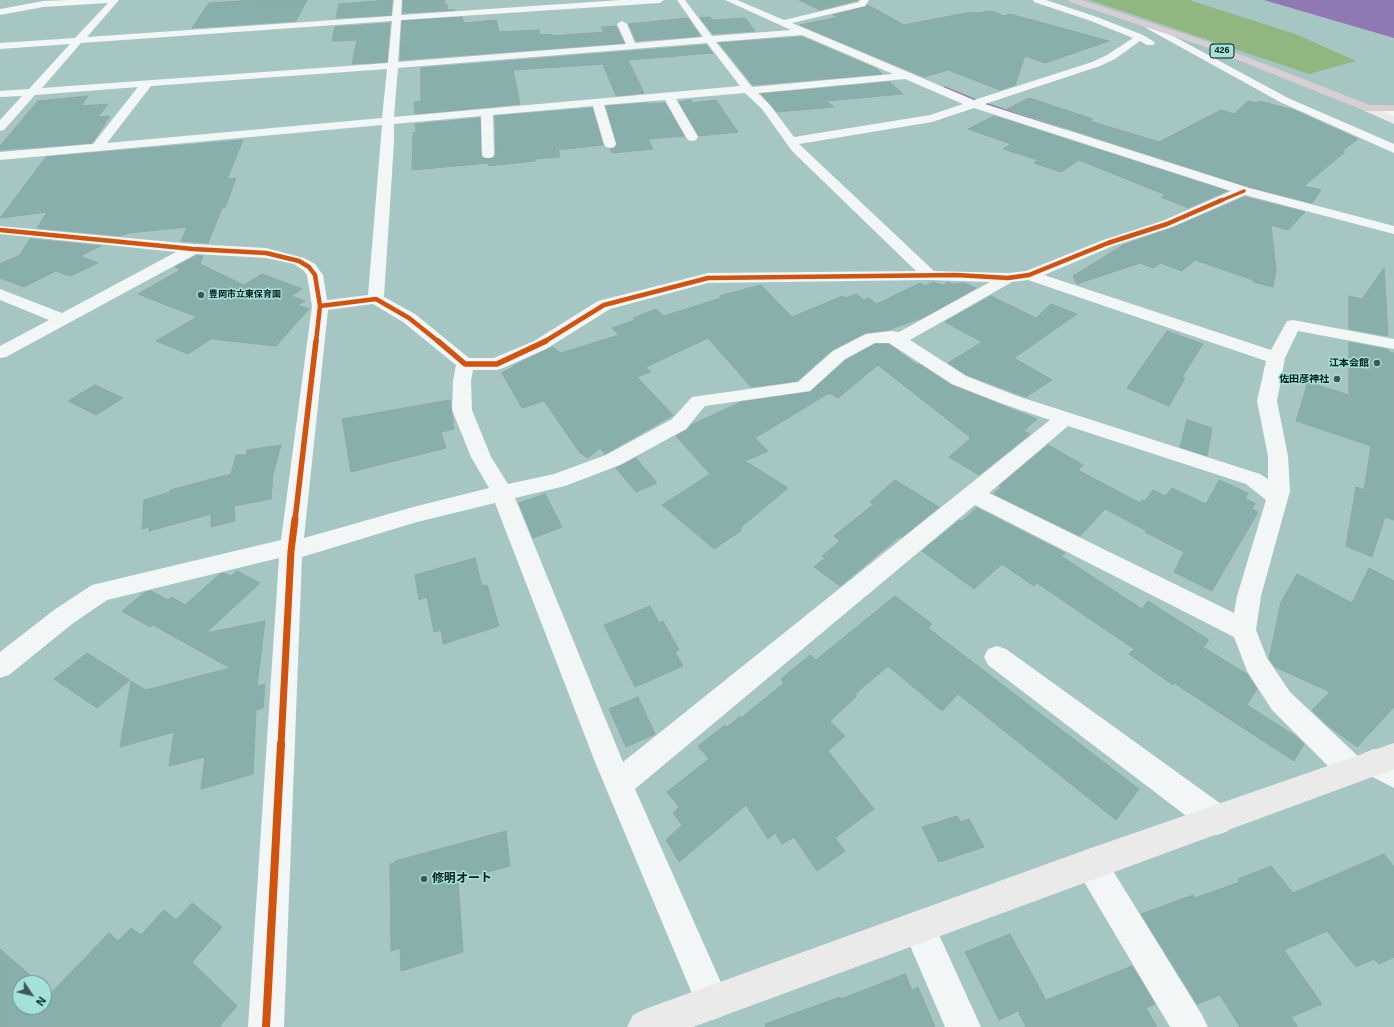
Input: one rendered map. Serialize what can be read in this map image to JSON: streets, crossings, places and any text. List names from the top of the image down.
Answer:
{
  "streets": {
    "highway": ["426"]
  },
  "places": [
    "豊岡市立東保育園",
    "江本会館",
    "佐田彦神社",
    "修明オート"
  ],
  "north": "bottom right"
}
